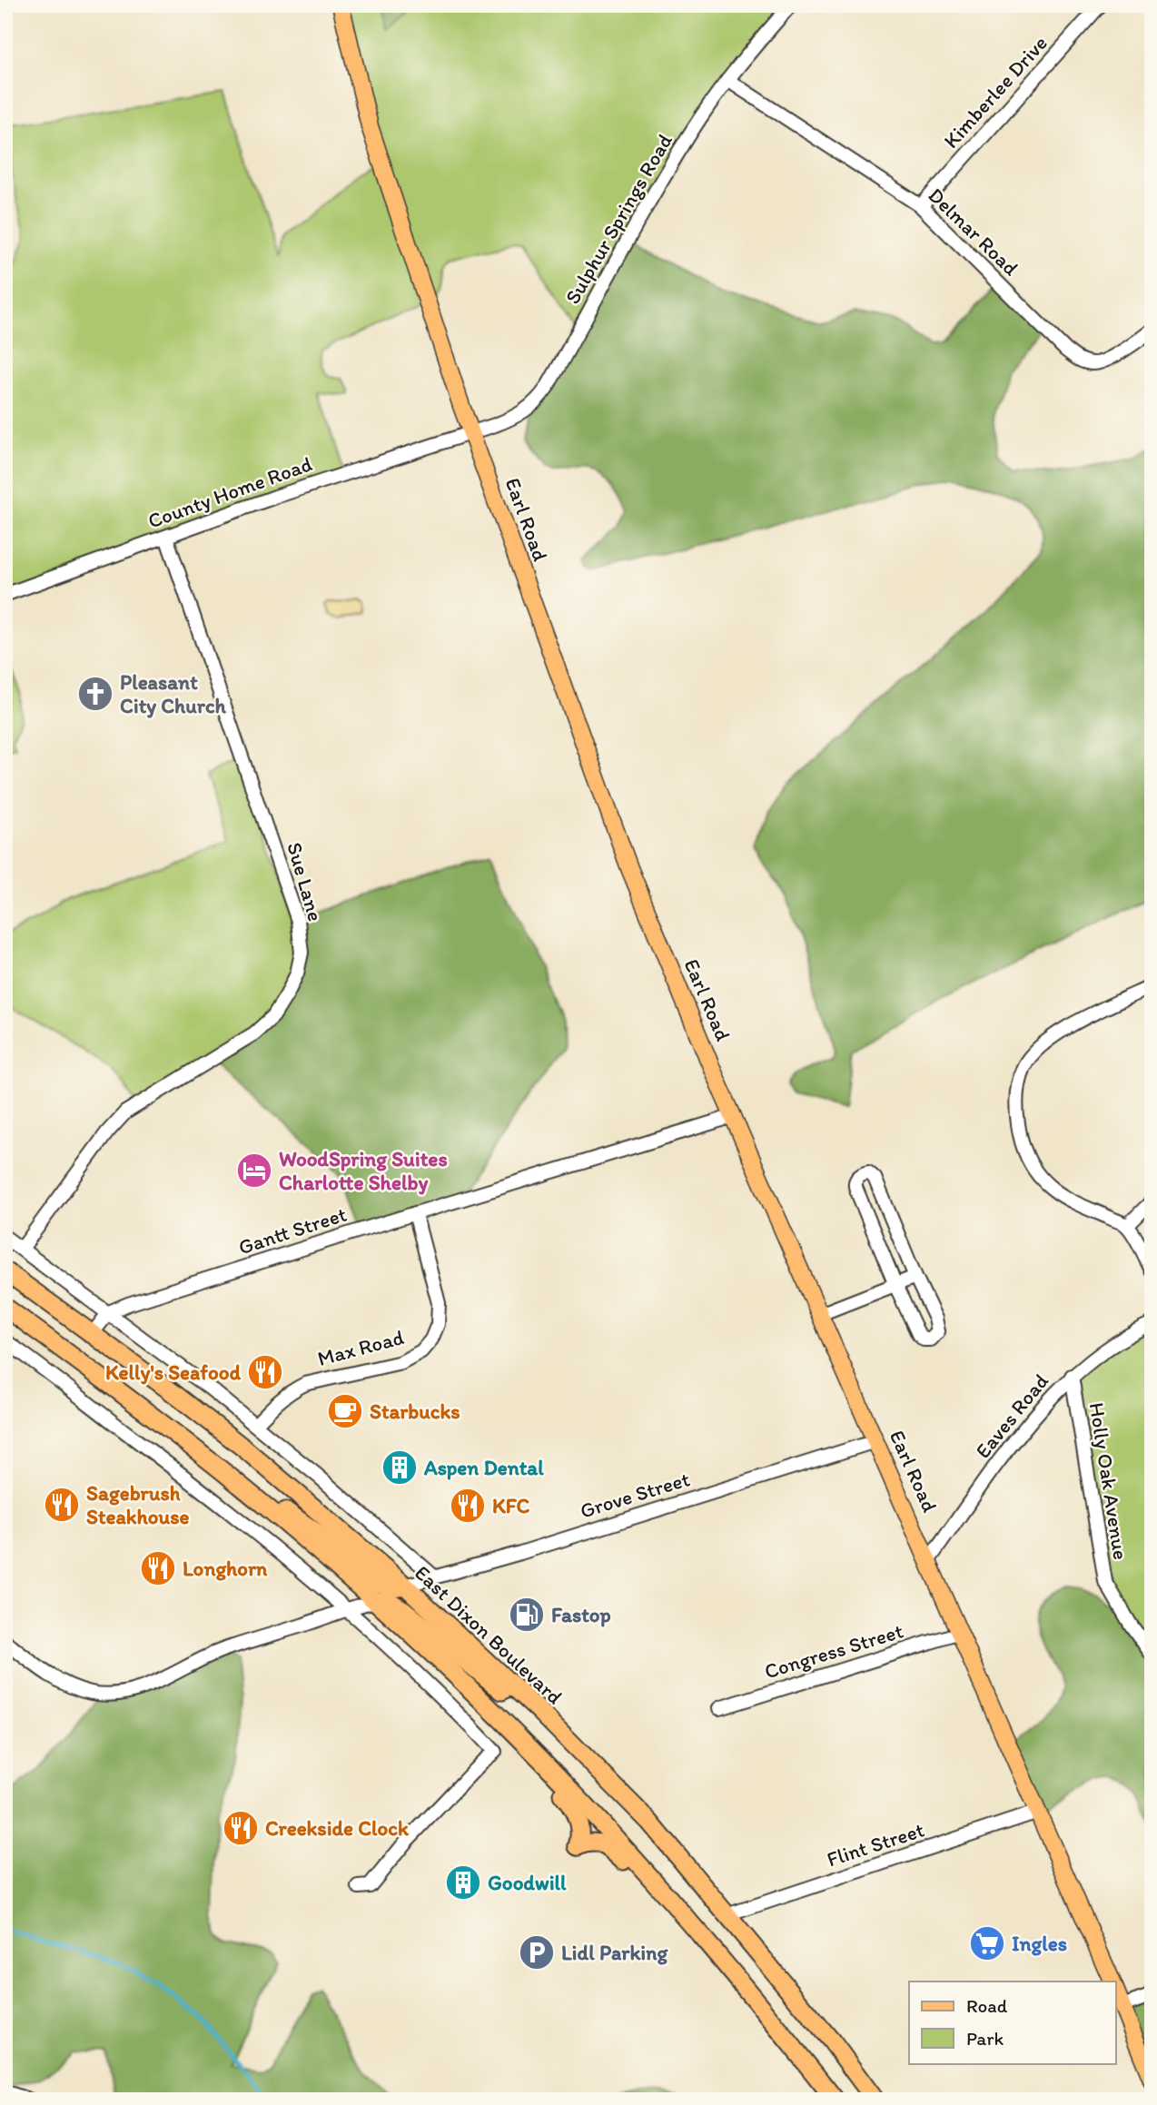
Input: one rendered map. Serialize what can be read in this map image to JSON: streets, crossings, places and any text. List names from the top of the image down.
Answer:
{
  "streets": {
    "highway": ["East Dixon Boulevard"],
    "main road": ["Earl Road"],
    "street": [
      "Kimberlee Drive",
      "Sulphur Springs Road",
      "Delmar Road",
      "County Home Road",
      "Sue Lane",
      "Gantt Street",
      "Max Road",
      "Eaves Road",
      "Holly Oak Avenue",
      "Grove Street",
      "Congress Street",
      "Flint Street"
    ]
  },
  "crossings": [
    ["Kimberlee Drive", "Delmar Road"],
    ["Sulphur Springs Road", "Delmar Road"],
    ["Sulphur Springs Road", "County Home Road"],
    ["Sulphur Springs Road", "Earl Road"],
    ["County Home Road", "Earl Road"],
    ["County Home Road", "Sue Lane"],
    ["Earl Road", "Gantt Street"],
    ["Earl Road", "Eaves Road"],
    ["Earl Road", "Grove Street"],
    ["Earl Road", "Congress Street"],
    ["Earl Road", "Flint Street"],
    ["Sue Lane", "East Dixon Boulevard"],
    ["Gantt Street", "Max Road"],
    ["Gantt Street", "East Dixon Boulevard"],
    ["Max Road", "East Dixon Boulevard"],
    ["Eaves Road", "Holly Oak Avenue"],
    ["Grove Street", "East Dixon Boulevard"],
    ["East Dixon Boulevard", "Flint Street"]
  ],
  "places": {
    "church": ["Pleasant City Church"],
    "hotel": ["WoodSpring Suites Charlotte Shelby"],
    "restaurant": [
      "Kelly's Seafood",
      "Sagebrush Steakhouse",
      "KFC",
      "Longhorn",
      "Creekside Clock"
    ],
    "cafe": ["Starbucks"],
    "building": ["Aspen Dental", "Goodwill"],
    "fuel station": ["Fastop"],
    "supermarket": ["Ingles"],
    "parking": ["Lidl Parking"]
  },
  "legend": ["Road", "Park"]
}
